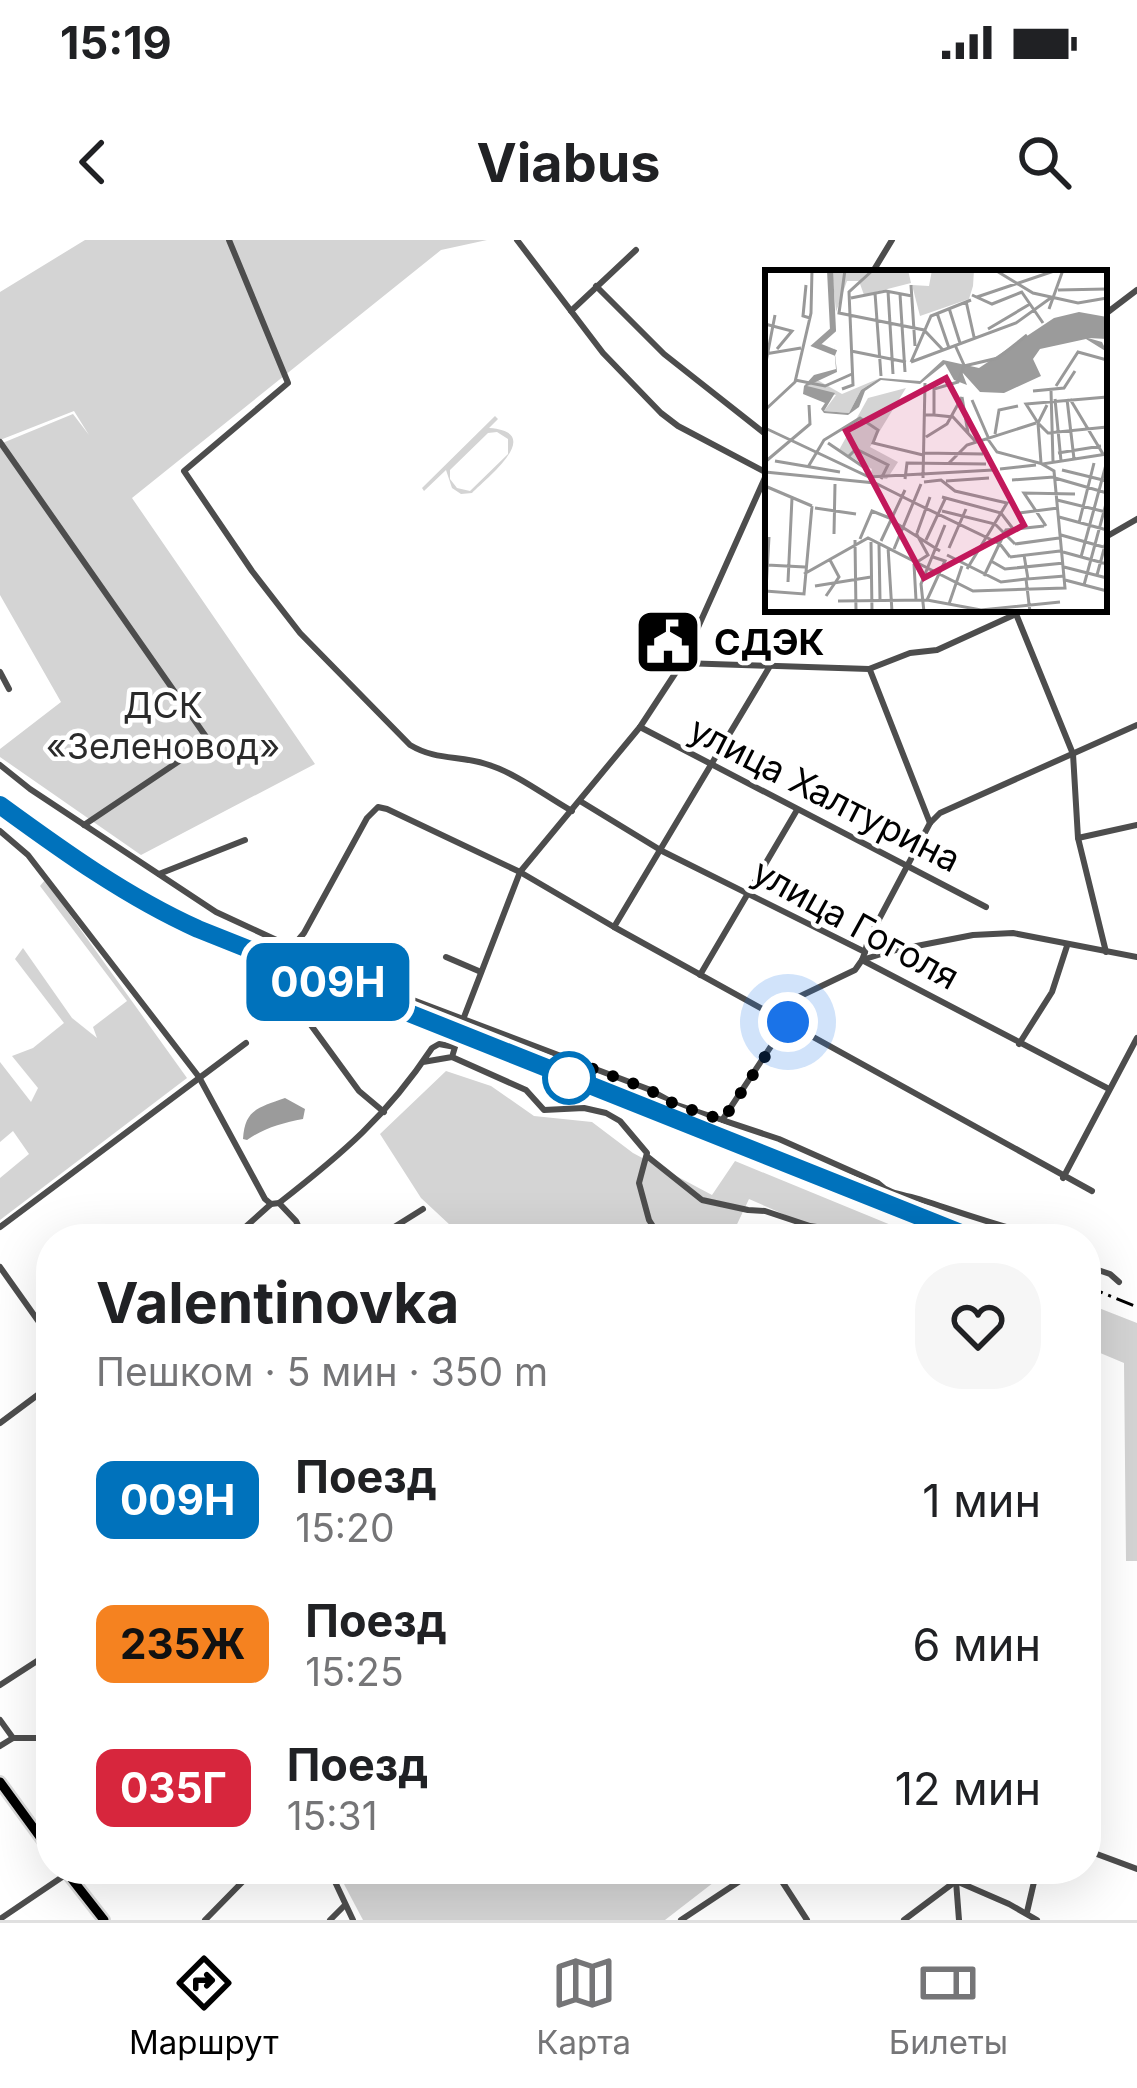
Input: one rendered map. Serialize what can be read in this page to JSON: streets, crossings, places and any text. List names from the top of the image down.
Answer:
{
  "streets": {
    "street": ["улица Халтурина", "улица Гоголя"]
  },
  "parks": ["ДСК «Зеленовод»"],
  "places": {
    "public building": ["СДЭК"]
  },
  "page": {
    "status": "15:19",
    "header": "Viabus",
    "on_map": "009Н",
    "heading": ["Valentinovka", "Пешком · 5 мин · 350 m"],
    "list": [
      {
        "mark": "009Н",
        "name": "Поезд",
        "note": "15:20",
        "value": "1 мин"
      },
      {
        "mark": "235Ж",
        "name": "Поезд",
        "note": "15:25",
        "value": "6 мин"
      },
      {
        "mark": "035Г",
        "name": "Поезд",
        "note": "15:31",
        "value": "12 мин"
      }
    ],
    "tabs": ["Маршрут", "Карта", "Билеты"]
  }
}
